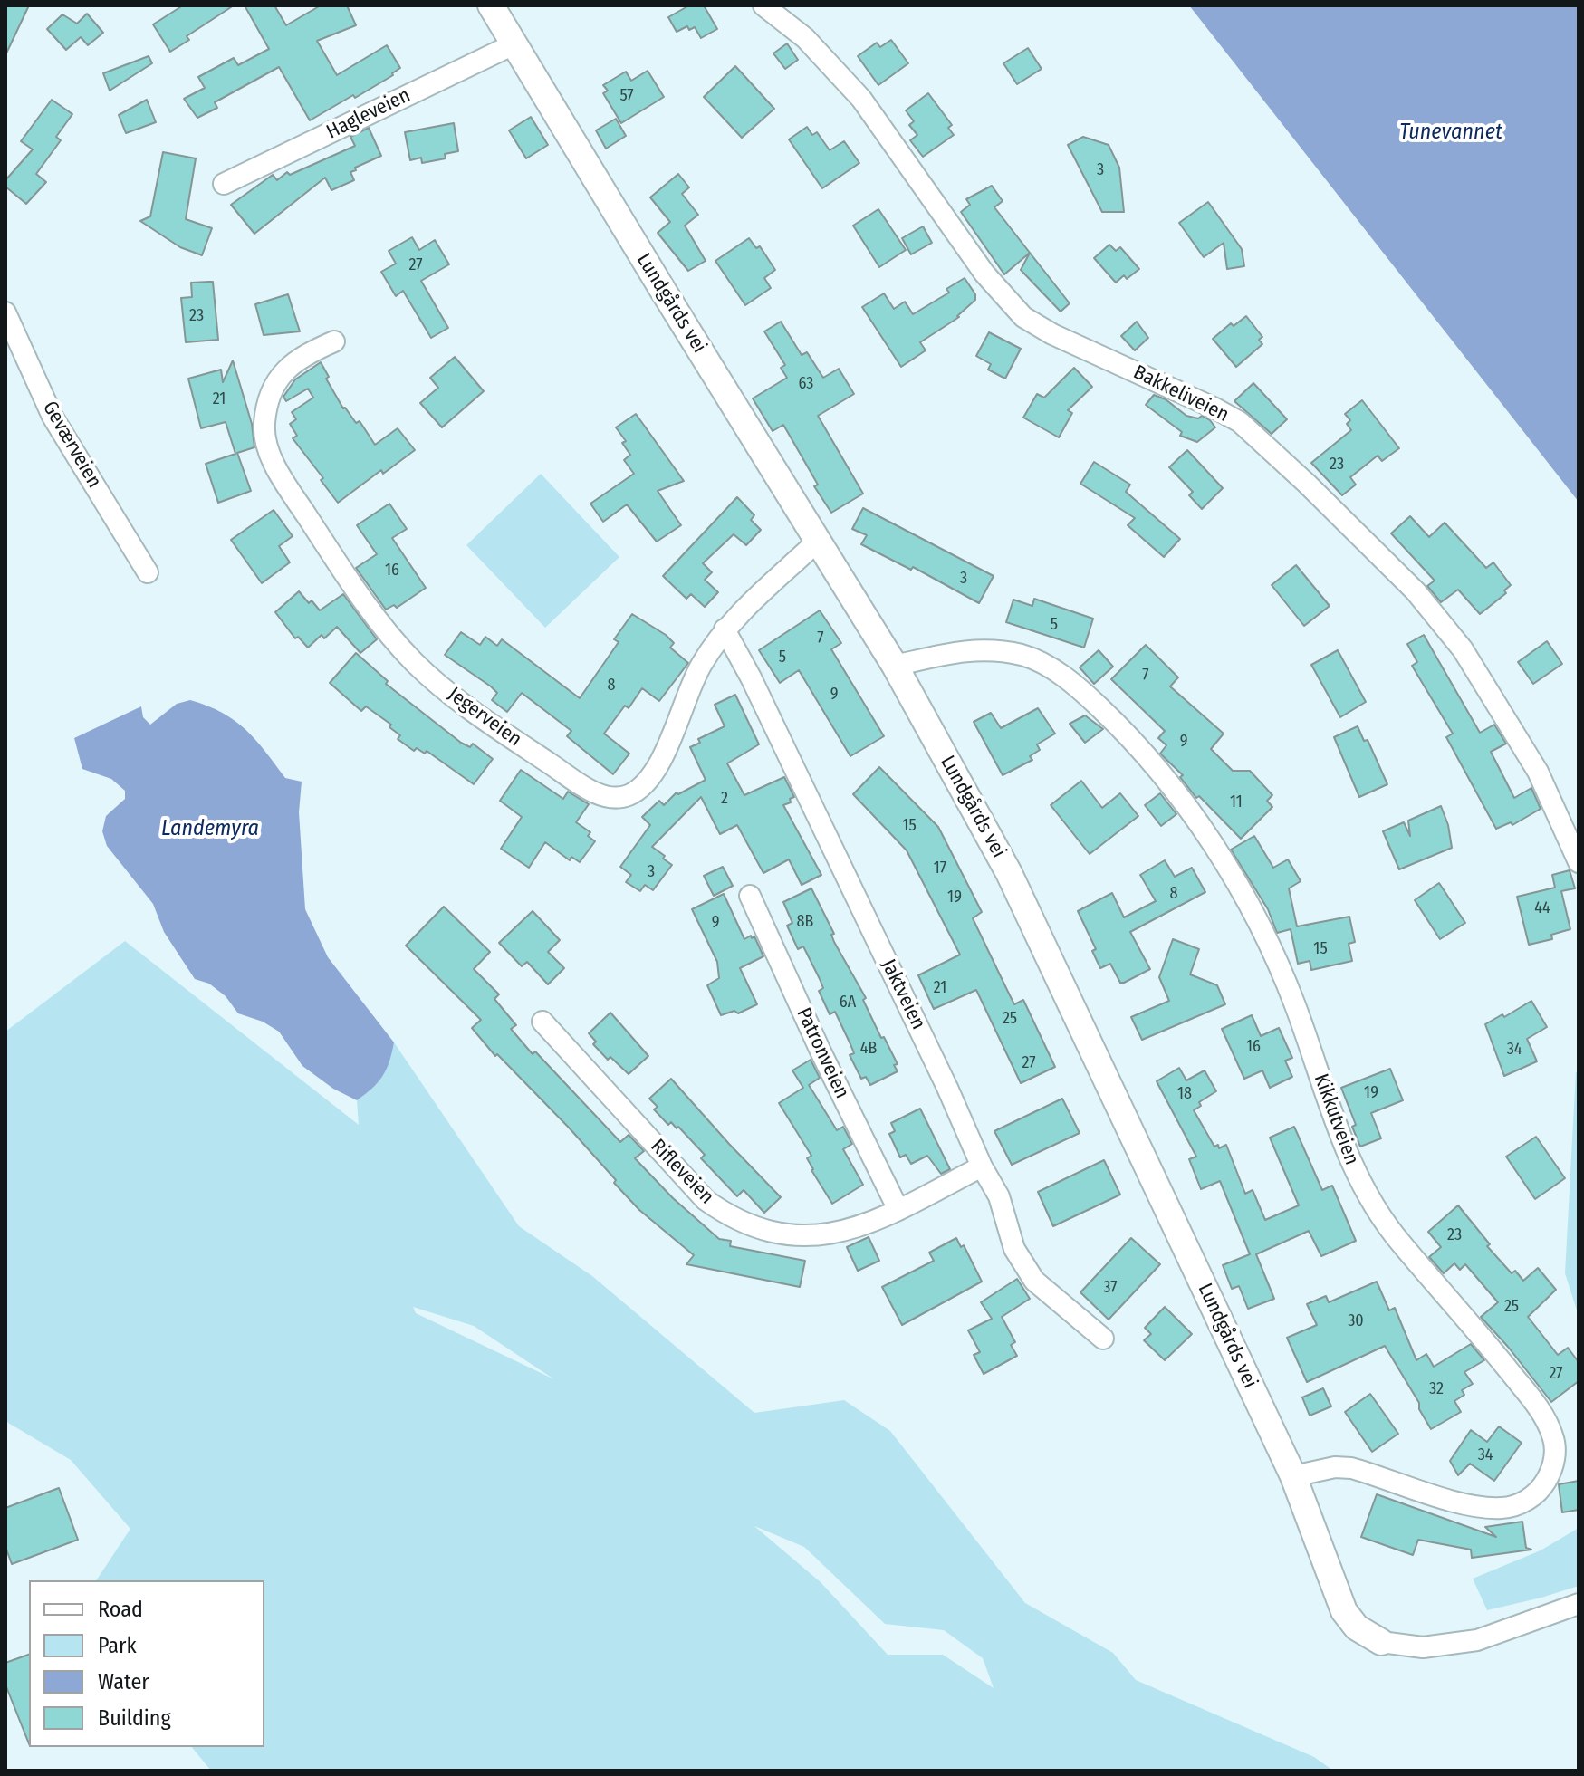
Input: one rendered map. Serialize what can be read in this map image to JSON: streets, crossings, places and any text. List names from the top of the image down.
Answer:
{
  "streets": {
    "street": [
      "Hagleveien",
      "Lundgårds vei",
      "Bakkeliveien",
      "Geværveien",
      "Jegerveien",
      "Jaktveien",
      "Patronveien",
      "Kikkutveien",
      "Rifleveien"
    ]
  },
  "crossings": [
    ["Hagleveien", "Lundgårds vei"],
    ["Lundgårds vei", "Jegerveien"],
    ["Lundgårds vei", "Kikkutveien"],
    ["Jegerveien", "Jaktveien"],
    ["Jaktveien", "Rifleveien"],
    ["Patronveien", "Rifleveien"]
  ],
  "water": ["Tunevannet", "Landemyra"],
  "house_numbers": [
    "57",
    "3",
    "27",
    "23",
    "63",
    "21",
    "23",
    "16",
    "3",
    "5",
    "7",
    "5",
    "7",
    "8",
    "9",
    "9",
    "2",
    "11",
    "15",
    "17",
    "3",
    "8",
    "19",
    "44",
    "8B",
    "9",
    "15",
    "21",
    "6A",
    "25",
    "16",
    "4B",
    "34",
    "27",
    "19",
    "18",
    "23",
    "37",
    "25",
    "30",
    "27",
    "32",
    "34"
  ],
  "legend": [
    "Road",
    "Park",
    "Water",
    "Building"
  ]
}
